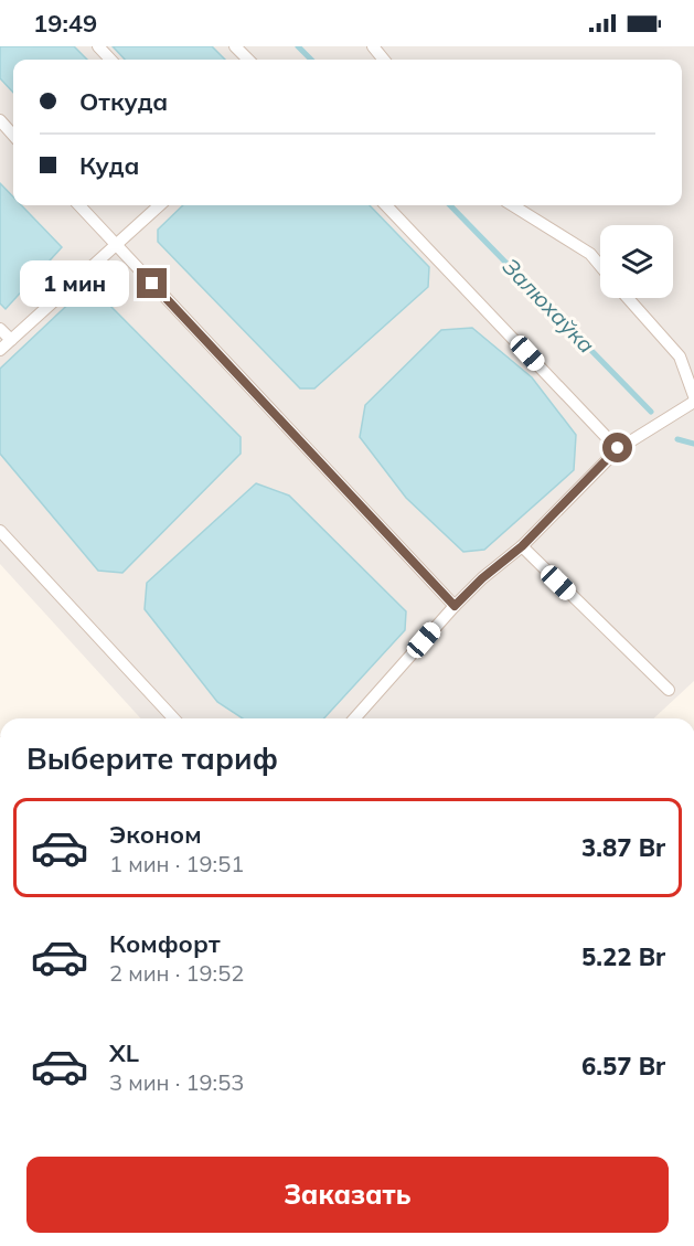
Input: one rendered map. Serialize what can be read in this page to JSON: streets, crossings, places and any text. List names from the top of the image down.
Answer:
{
  "water": ["Залюхаўка"],
  "page": {
    "status": "19:49",
    "banner": ["Откуда", "Куда"],
    "bubble": "1 мин",
    "heading": "Выберите тариф",
    "list": [
      {
        "name": "Эконом",
        "note": "1 мин · 19:51",
        "value": "3.87 Br"
      },
      {
        "name": "Комфорт",
        "note": "2 мин · 19:52",
        "value": "5.22 Br"
      },
      {
        "name": "XL",
        "note": "3 мин · 19:53",
        "value": "6.57 Br"
      }
    ],
    "buttons": "Заказать"
  }
}
